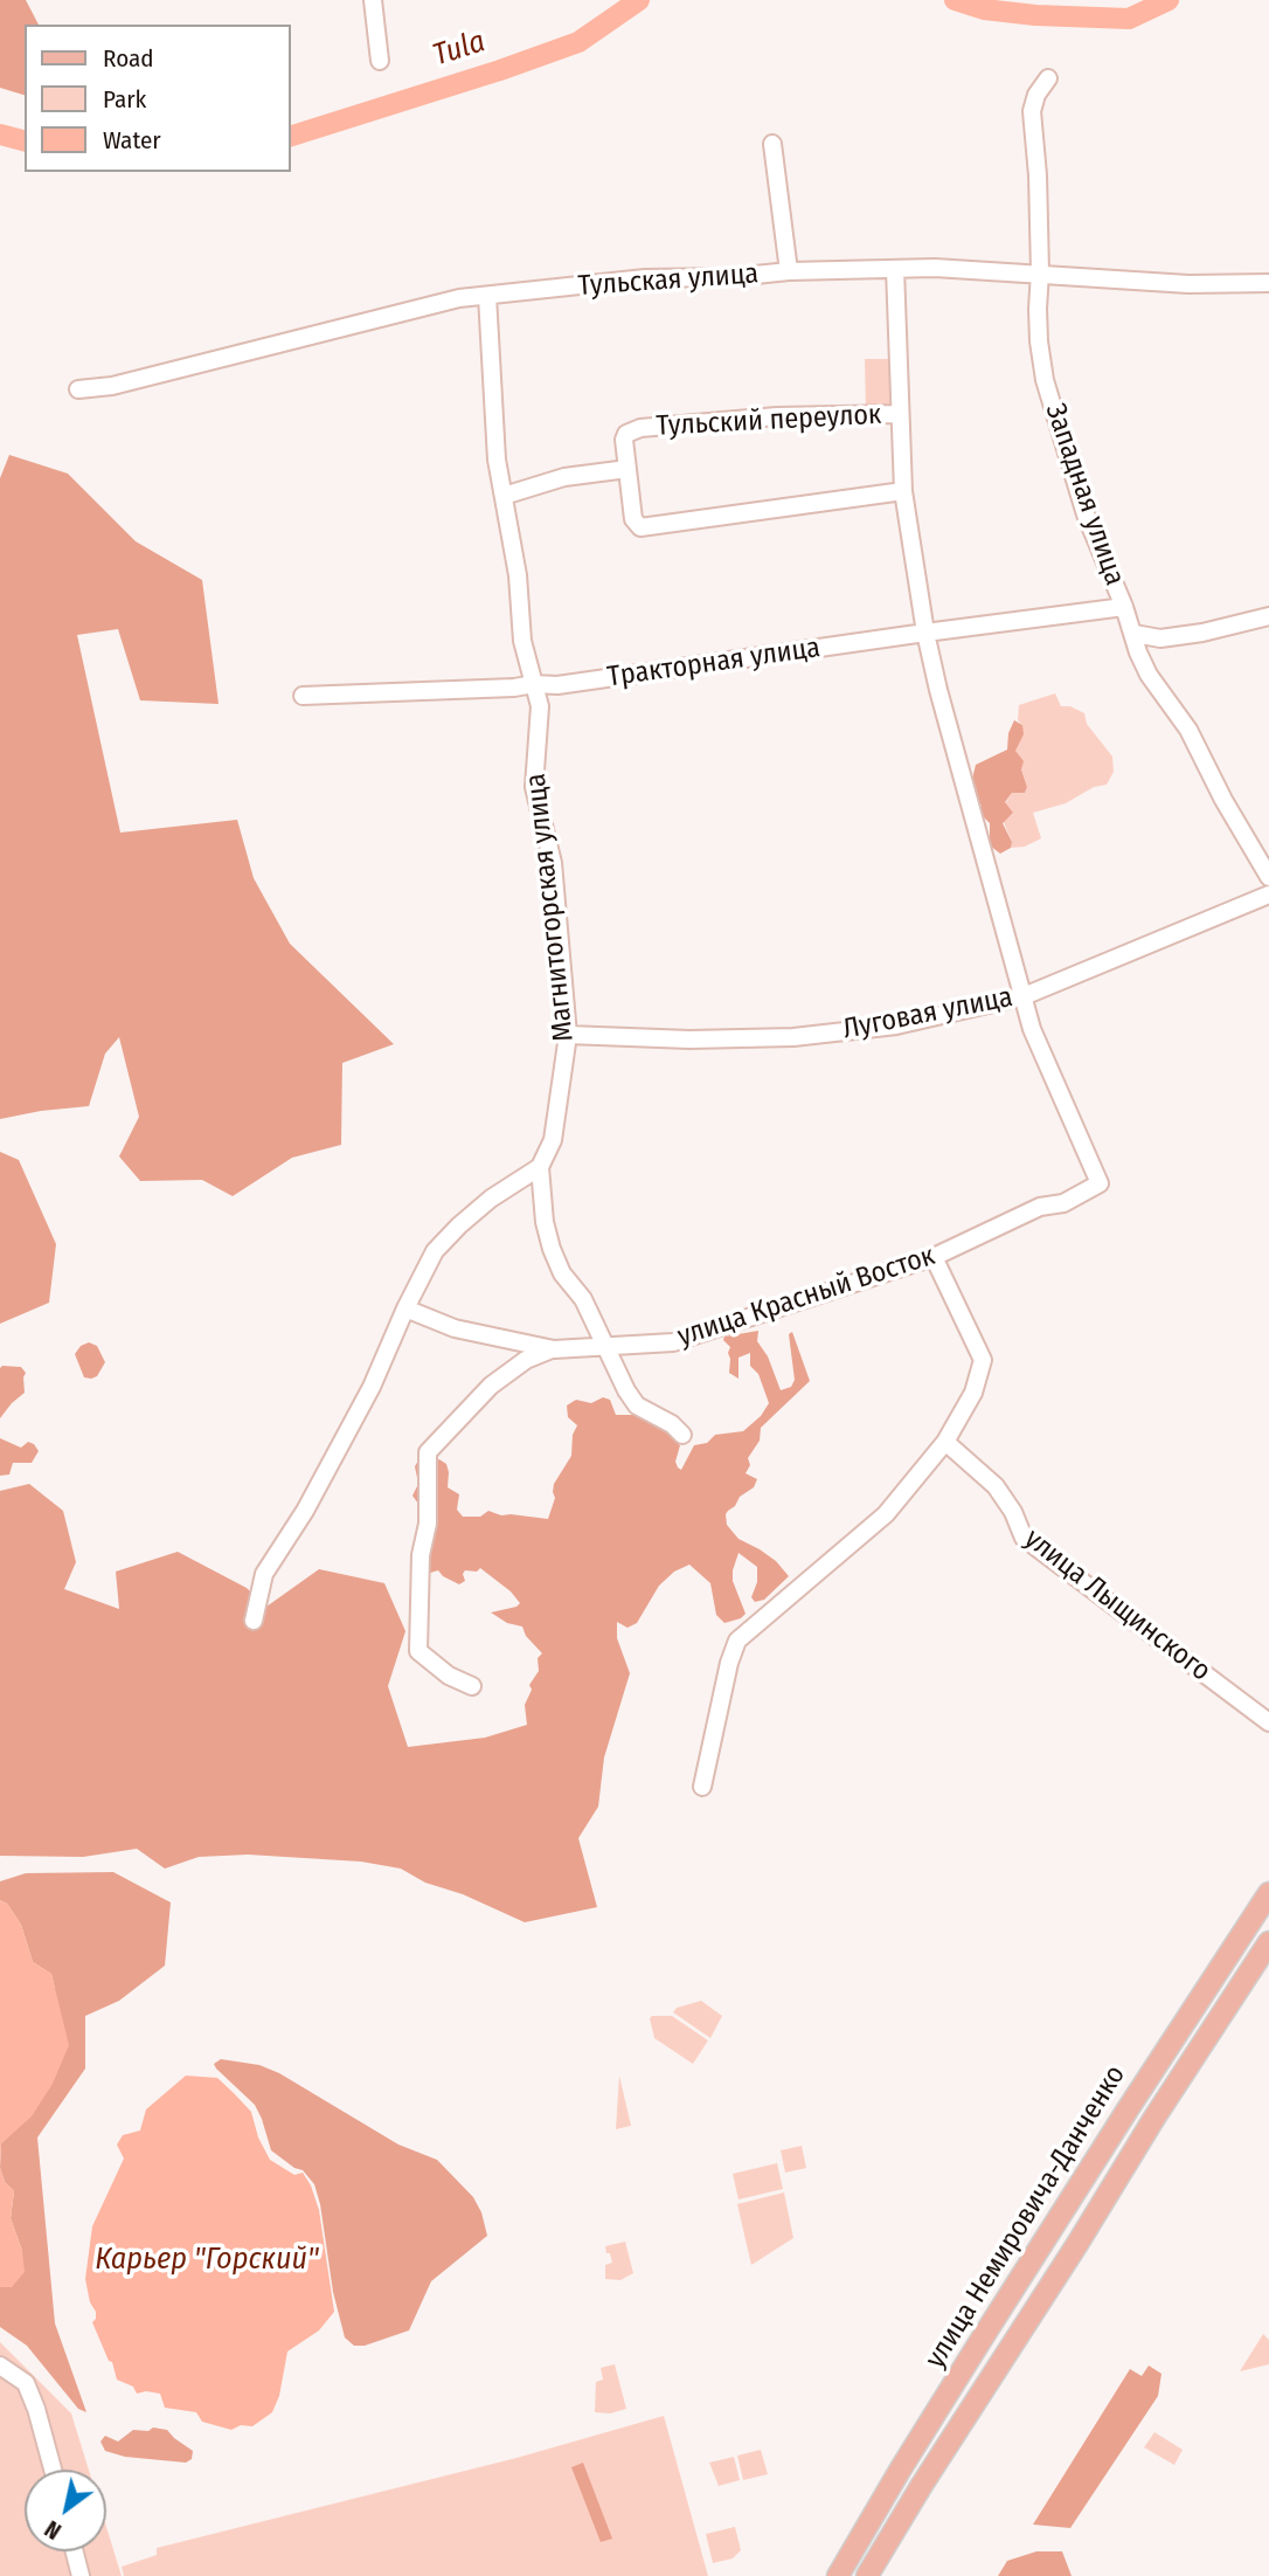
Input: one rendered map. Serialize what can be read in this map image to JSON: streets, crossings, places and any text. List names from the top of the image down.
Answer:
{
  "streets": {
    "main road": ["улица Немировича-Данченко"],
    "street": [
      "Тульская улица",
      "Тульский переулок",
      "Западная улица",
      "Тракторная улица",
      "Магнитогорская улица",
      "Луговая улица",
      "улица Красный Восток",
      "улица Лыщинского"
    ]
  },
  "crossings": [
    ["Тульская улица", "Западная улица"],
    ["Тульская улица", "Магнитогорская улица"],
    ["Западная улица", "Тракторная улица"],
    ["Тракторная улица", "Магнитогорская улица"],
    ["Магнитогорская улица", "Луговая улица"],
    ["Луговая улица", "улица Красный Восток"]
  ],
  "water": ["Tula", "Карьер \"Горский\""],
  "legend": ["Road", "Park", "Water"],
  "north": "bottom left"
}
